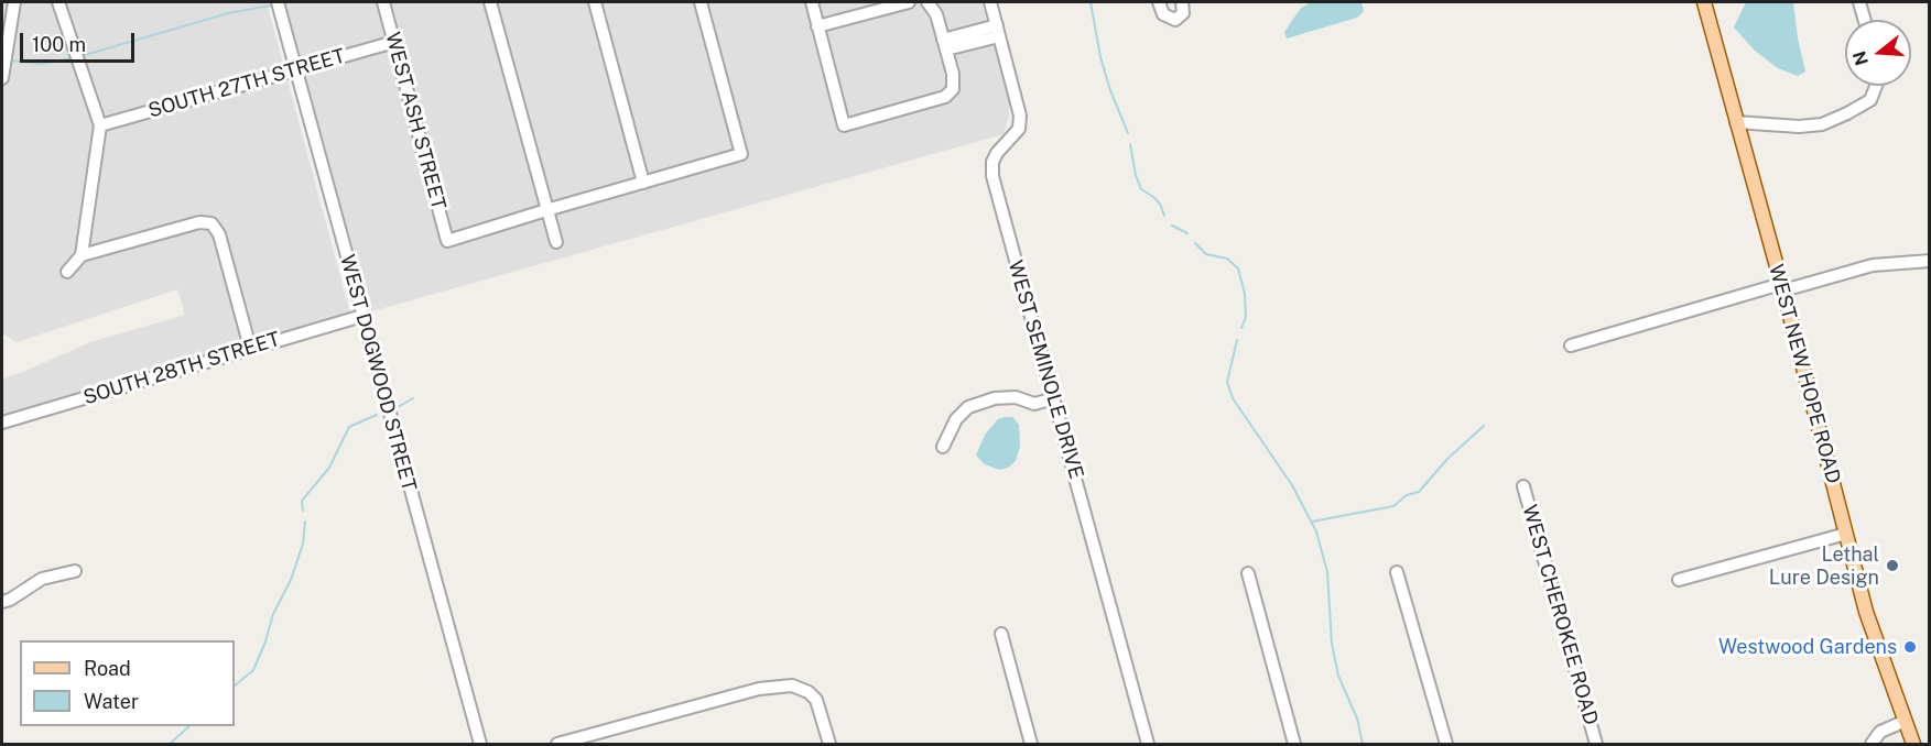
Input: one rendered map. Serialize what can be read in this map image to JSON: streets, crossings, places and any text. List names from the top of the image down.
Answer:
{
  "streets": {
    "main road": ["WEST NEW HOPE ROAD"],
    "street": [
      "SOUTH 27TH STREET",
      "WEST ASH STREET",
      "SOUTH 28TH STREET",
      "WEST SEMINOLE DRIVE",
      "WEST DOGWOOD STREET",
      "WEST CHEROKEE ROAD"
    ]
  },
  "crossings": [
    ["SOUTH 27TH STREET", "WEST ASH STREET"],
    ["SOUTH 27TH STREET", "WEST DOGWOOD STREET"],
    ["SOUTH 28TH STREET", "WEST DOGWOOD STREET"]
  ],
  "places": ["Lethal Lure Design", "Westwood Gardens"],
  "legend": ["Road", "Water"],
  "scale_bar": "100 m",
  "north": "left"
}
